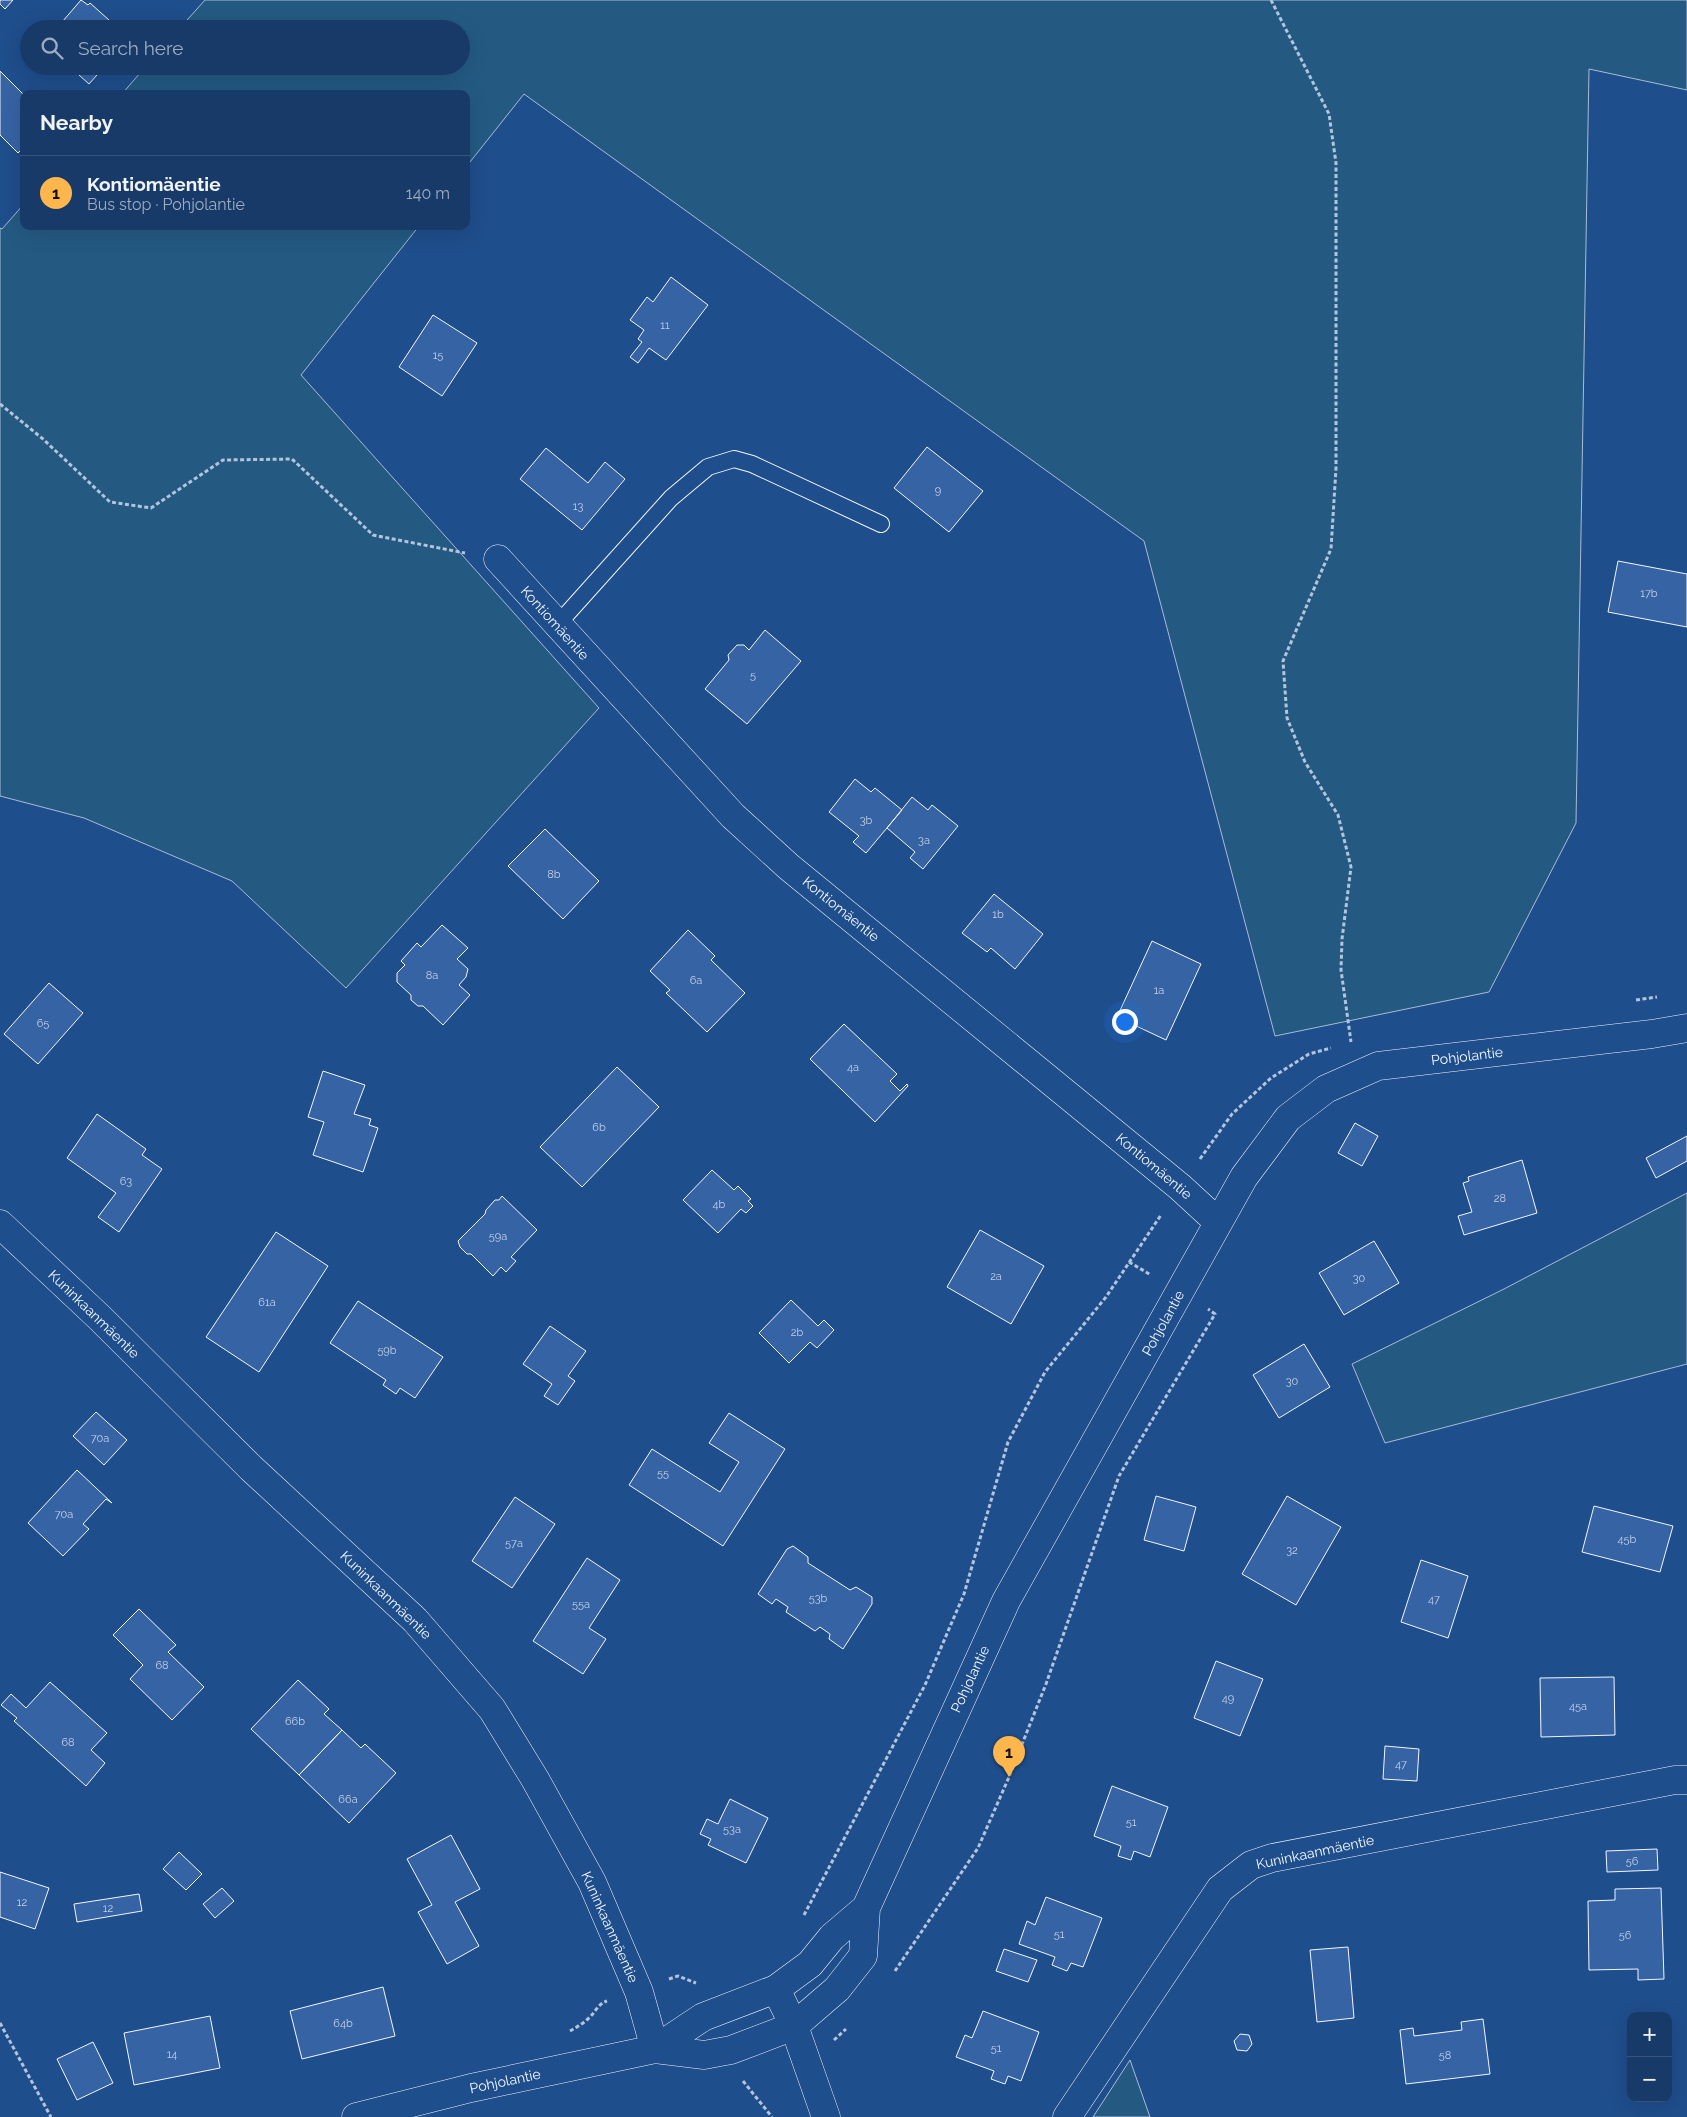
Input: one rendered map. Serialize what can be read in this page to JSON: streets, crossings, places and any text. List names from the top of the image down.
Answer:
{
  "streets": {
    "street": ["Kontiomäentie", "Pohjolantie", "Kuninkaanmäentie"]
  },
  "crossings": [
    ["Kontiomäentie", "Pohjolantie"],
    ["Pohjolantie", "Kuninkaanmäentie"]
  ],
  "house_numbers": [
    "11",
    "15",
    "9",
    "13",
    "17b",
    "5",
    "3b",
    "3a",
    "8b",
    "1b",
    "8a",
    "6a",
    "1a",
    "65",
    "4a",
    "6b",
    "63",
    "28",
    "4b",
    "59a",
    "2a",
    "30",
    "61a",
    "2b",
    "59b",
    "30",
    "70a",
    "55",
    "70a",
    "45b",
    "57a",
    "32",
    "53b",
    "47",
    "55a",
    "68",
    "49",
    "45a",
    "66b",
    "68",
    "47",
    "66a",
    "51",
    "53a",
    "56",
    "12",
    "12",
    "51",
    "56",
    "64b",
    "51",
    "14",
    "58"
  ],
  "page": {
    "search": "Search here",
    "heading": "Nearby",
    "list": [
      {
        "mark": "1",
        "name": "Kontiomäentie",
        "note": "Bus stop · Pohjolantie",
        "value": "140 m"
      }
    ],
    "pins": "1",
    "map_buttons": ["+", "−"]
  }
}
